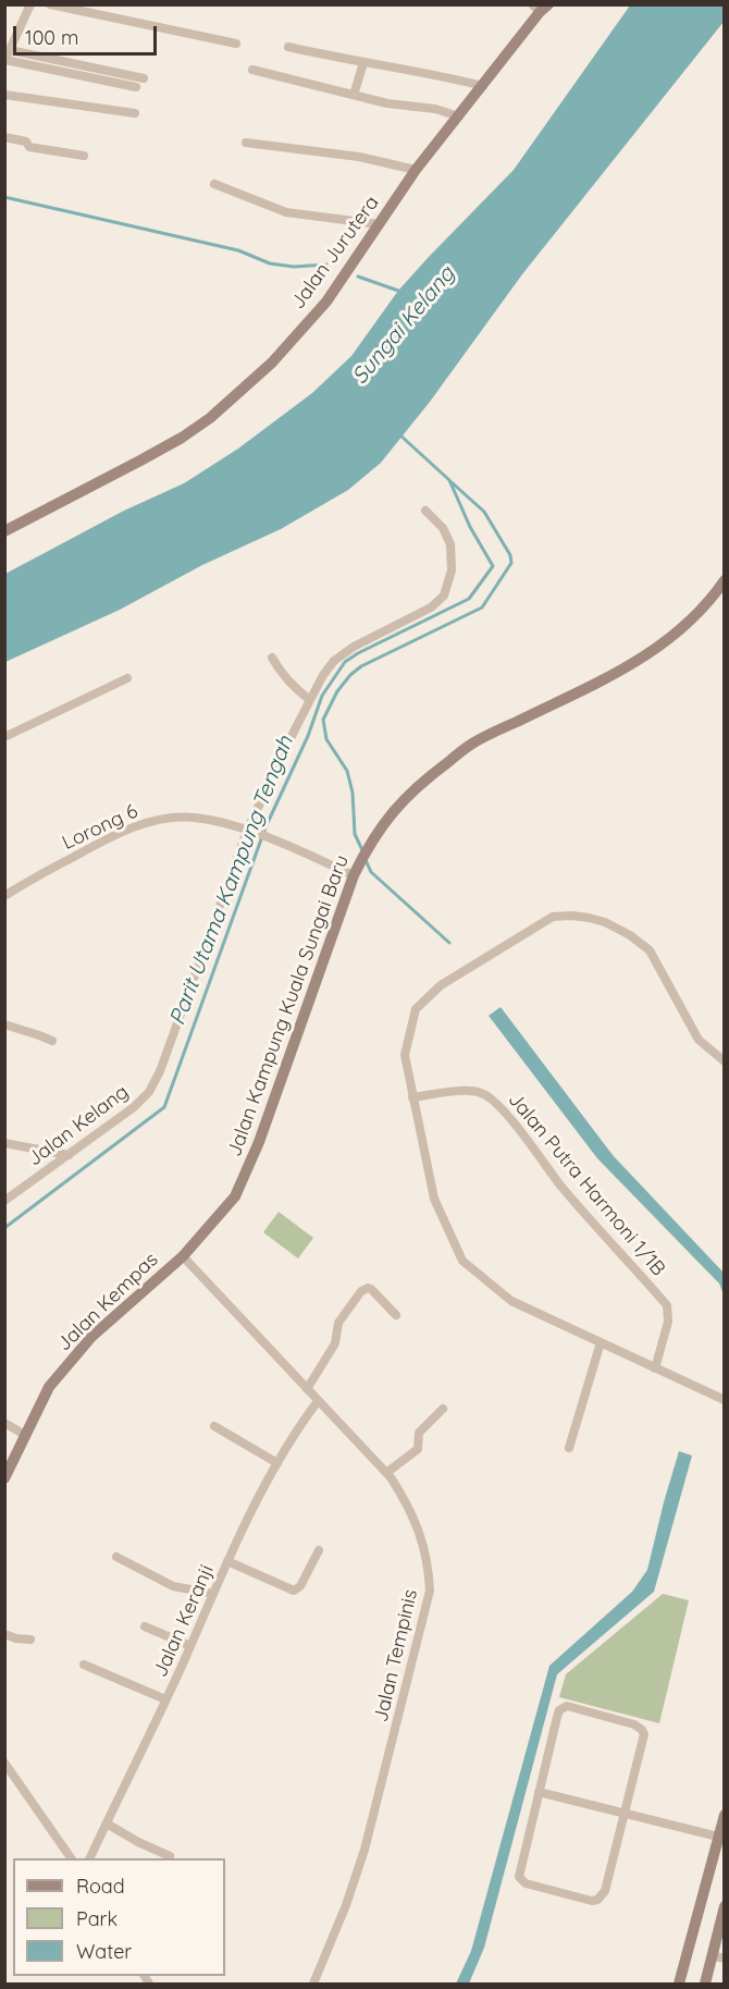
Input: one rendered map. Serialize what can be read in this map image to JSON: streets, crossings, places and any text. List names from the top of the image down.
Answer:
{
  "streets": {
    "street": [
      "Jalan Jurutera",
      "Lorong 6",
      "Jalan Kampung Kuala Sungai Baru",
      "Jalan Kelang",
      "Jalan Putra Harmoni 1/1B",
      "Jalan Kempas",
      "Jalan Keranji",
      "Jalan Tempinis"
    ]
  },
  "crossings": [
    ["Lorong 6", "Jalan Kampung Kuala Sungai Baru"],
    ["Lorong 6", "Jalan Kelang"],
    ["Jalan Kampung Kuala Sungai Baru", "Jalan Kempas"],
    ["Jalan Kampung Kuala Sungai Baru", "Jalan Tempinis"],
    ["Jalan Kempas", "Jalan Tempinis"],
    ["Jalan Keranji", "Jalan Tempinis"]
  ],
  "water": ["Sungai Kelang", "Parit Utama Kampung Tengah"],
  "legend": ["Road", "Park", "Water"],
  "scale_bar": "100 m"
}
